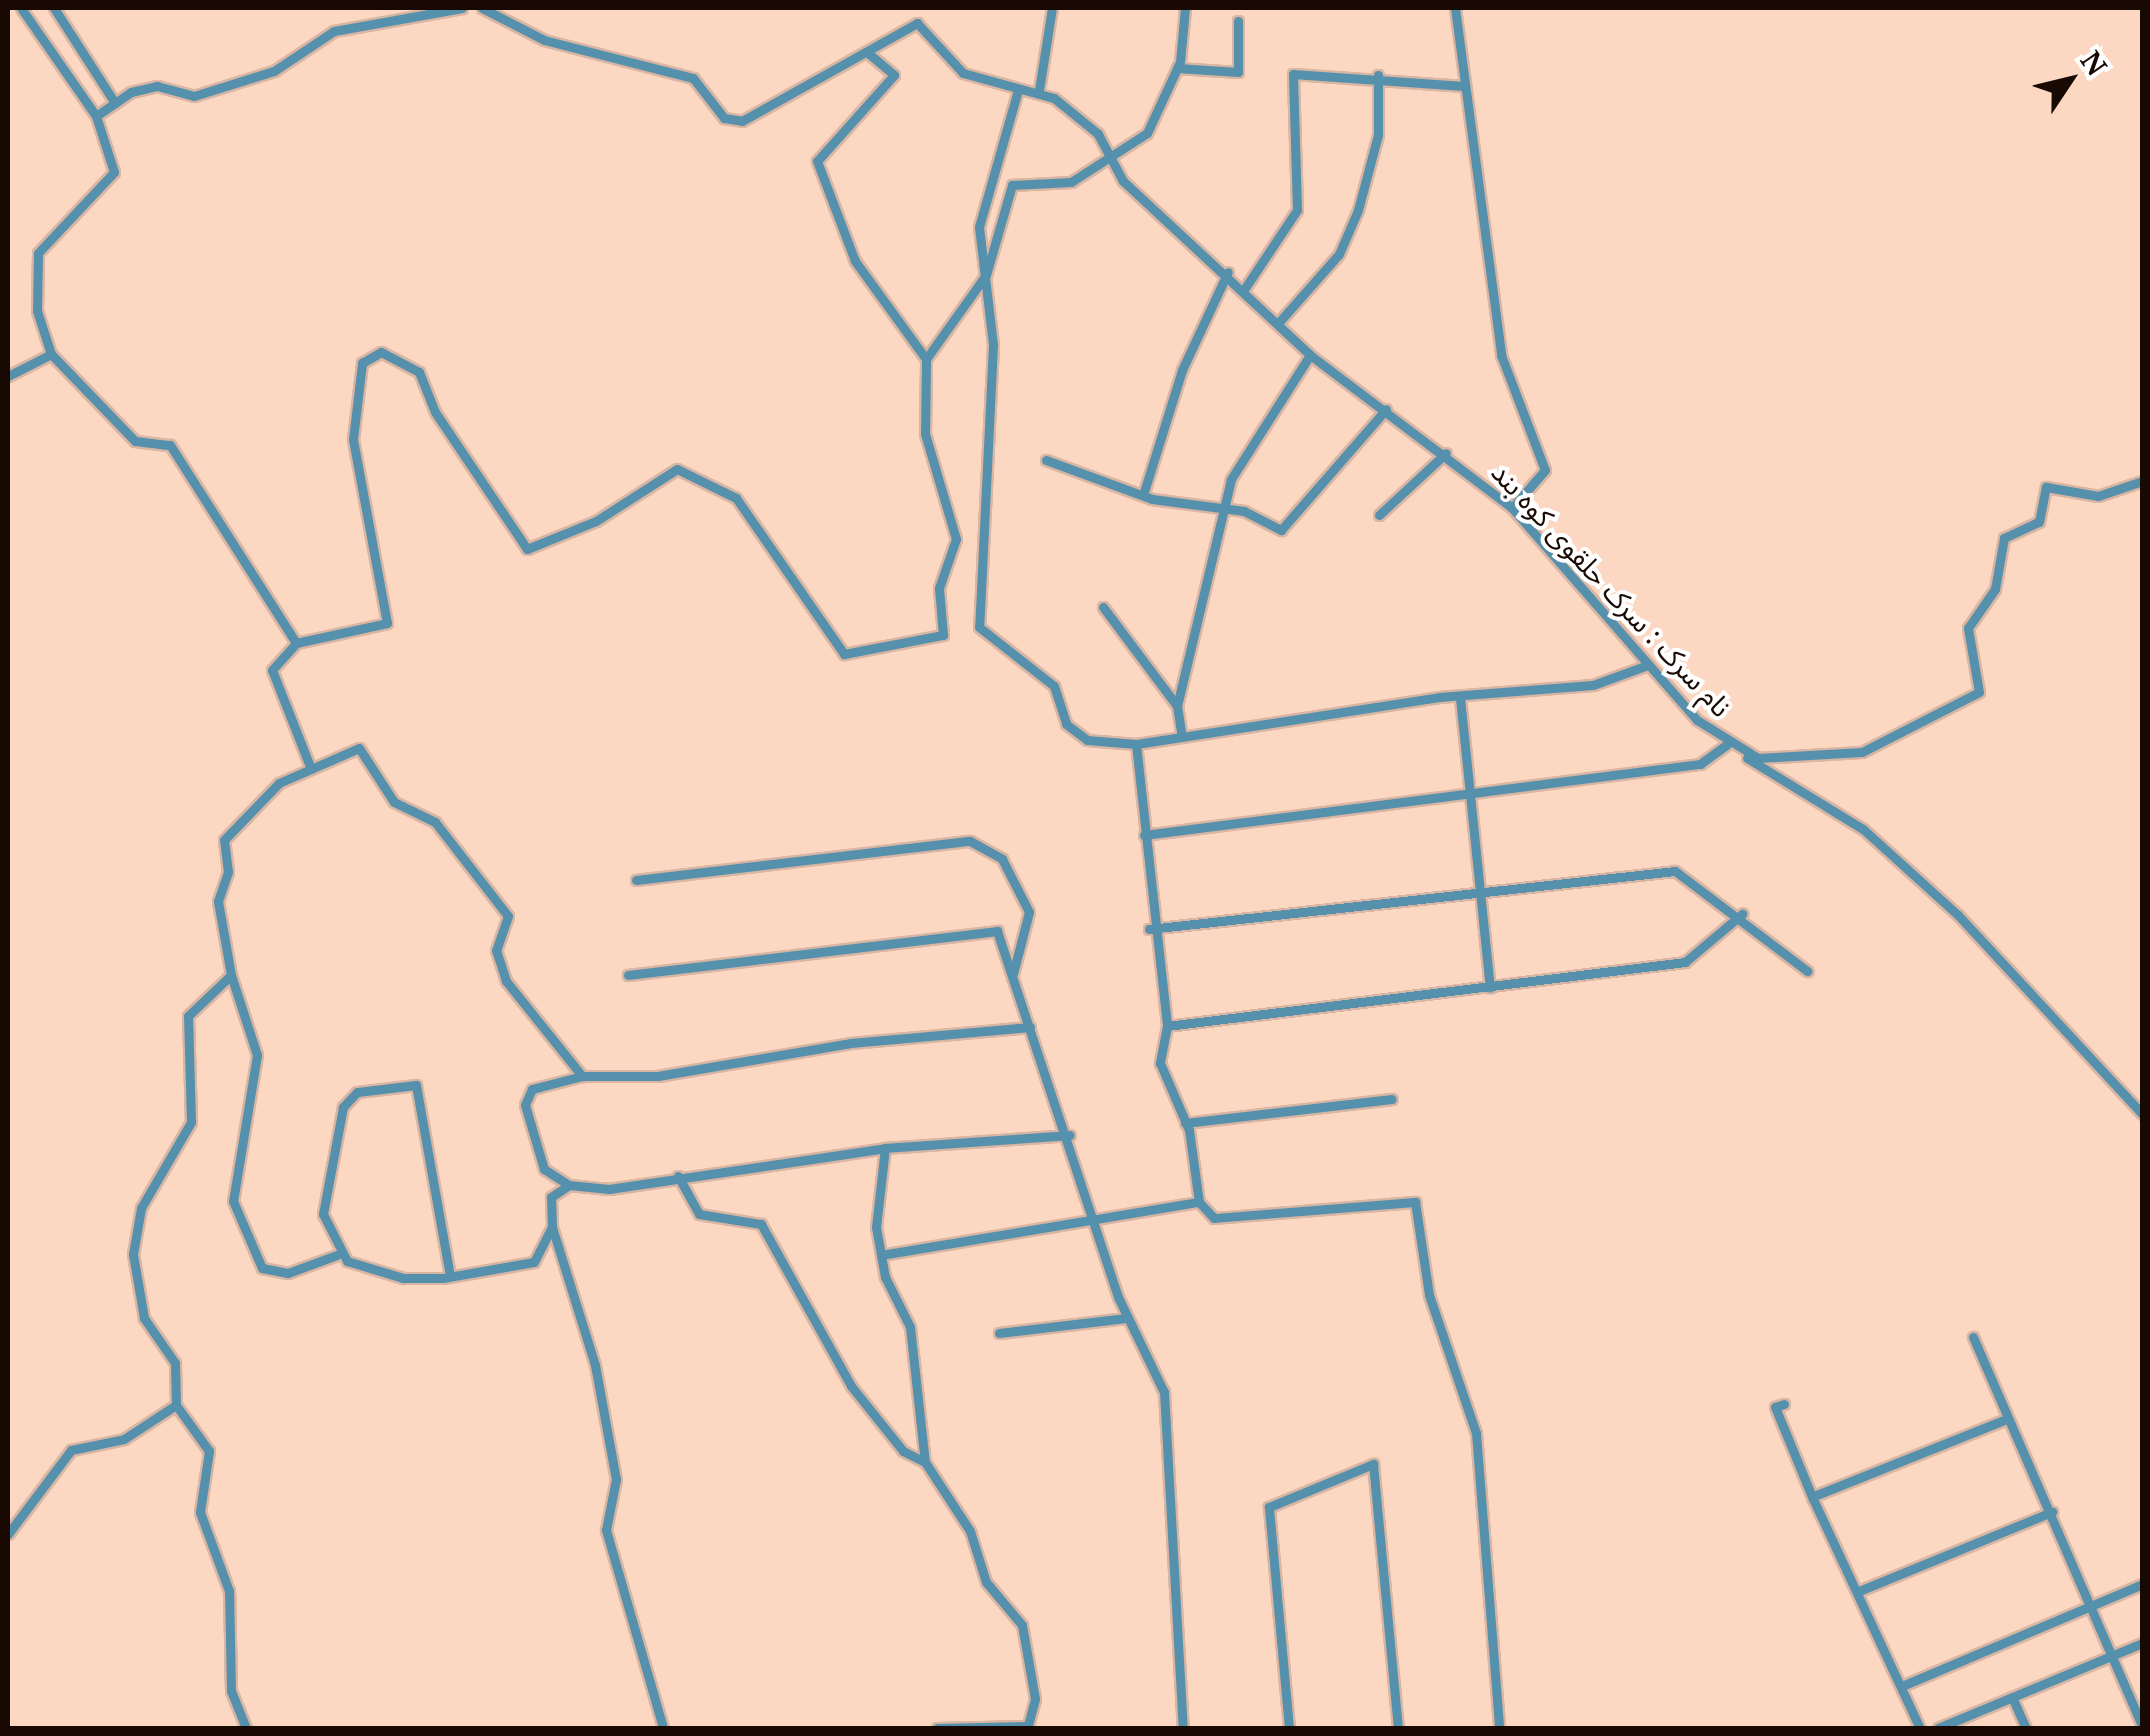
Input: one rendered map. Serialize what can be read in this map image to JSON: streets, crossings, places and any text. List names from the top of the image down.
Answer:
{
  "streets": {
    "street": ["نام سرک : سرک حلقوی کوه بند"]
  },
  "north": "top right"
}
